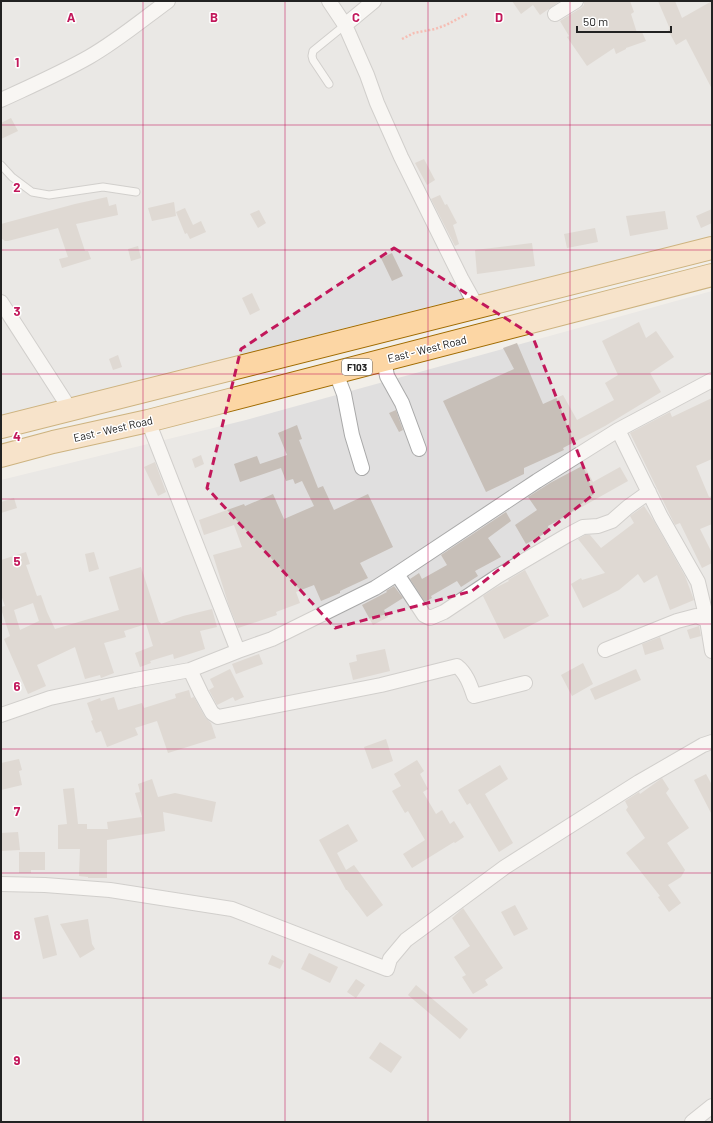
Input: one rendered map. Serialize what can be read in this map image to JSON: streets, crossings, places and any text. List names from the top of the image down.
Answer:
{
  "streets": {
    "main road": ["East - West Road", "F103"]
  },
  "scale_bar": "50 m",
  "grid": {
    "columns": [
      "A",
      "B",
      "C",
      "D"
    ],
    "rows": [
      "1",
      "2",
      "3",
      "4",
      "5",
      "6",
      "7",
      "8",
      "9"
    ]
  }
}
